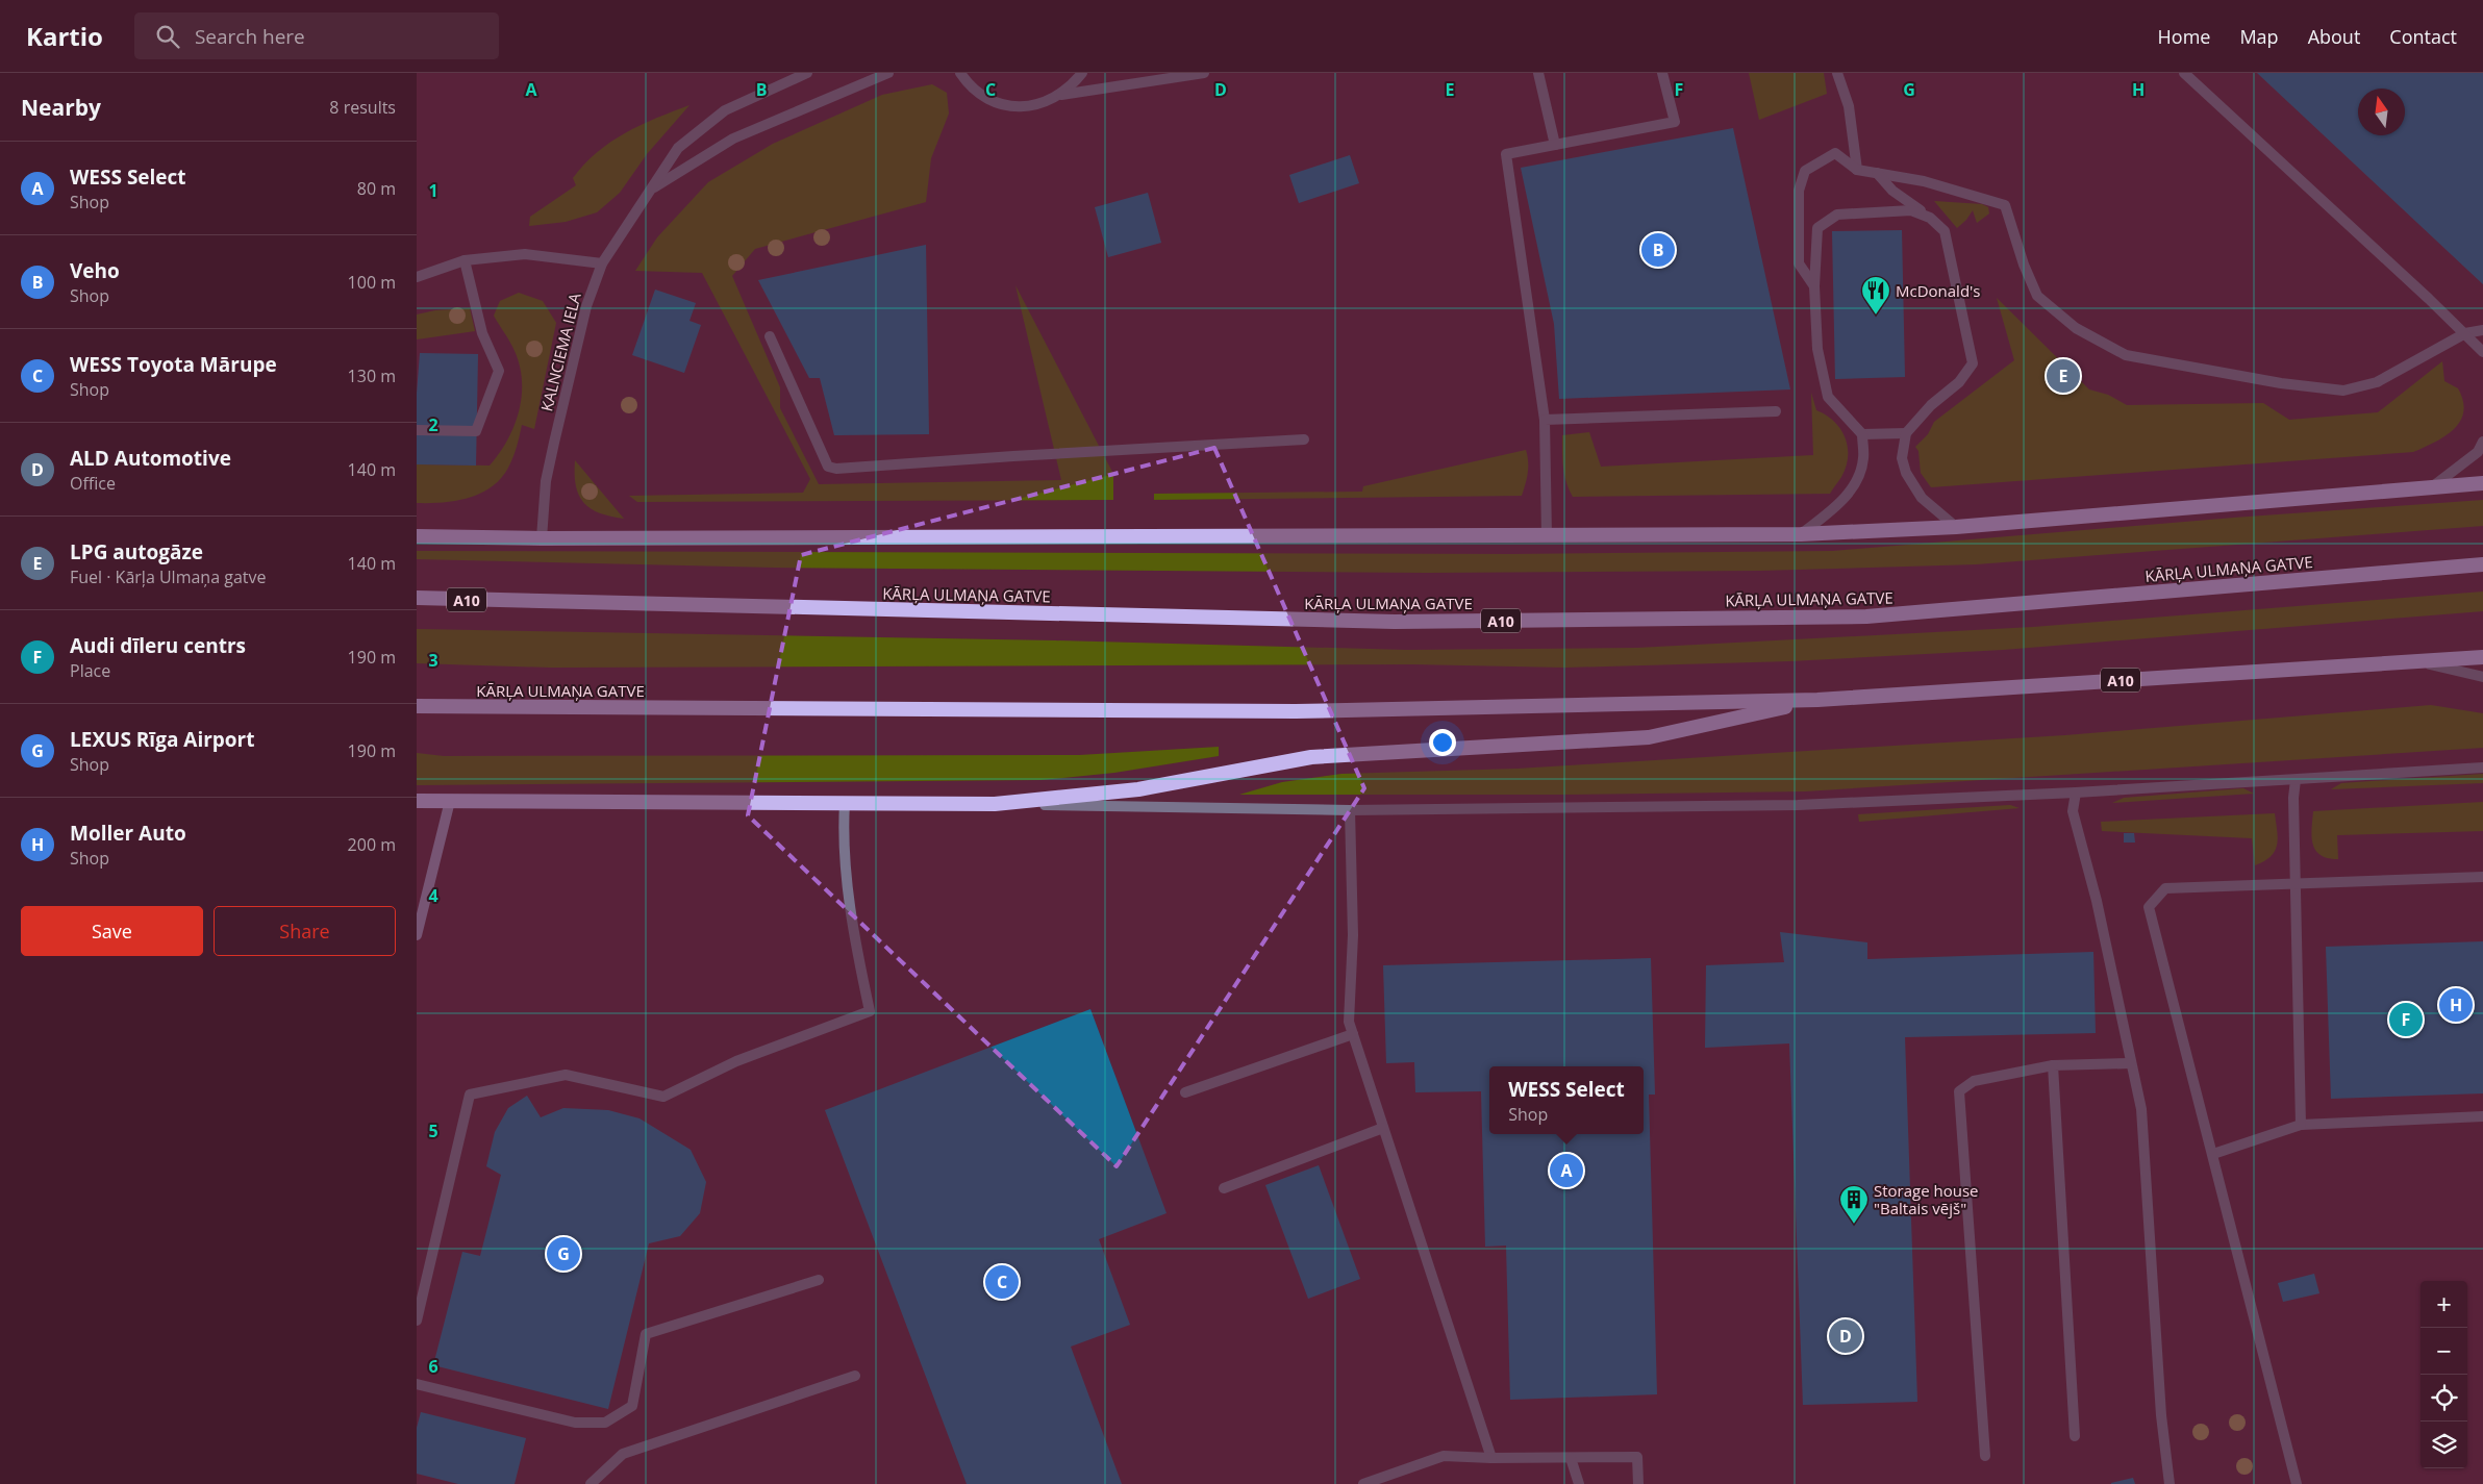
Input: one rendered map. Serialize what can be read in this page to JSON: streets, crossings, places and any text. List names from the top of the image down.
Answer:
{
  "streets": {
    "highway": ["KĀRĻA ULMAŅA GATVE", "A10"],
    "street": ["KALNCIEMA IELA"]
  },
  "places": {
    "restaurant": ["McDonald's"],
    "building": ["Storage house \"Baltais vējš\""]
  },
  "north": "top",
  "page": {
    "header": "Kartio",
    "search": "Search here",
    "nav": [
      "Home",
      "Map",
      "About",
      "Contact"
    ],
    "heading": ["Nearby", "8 results"],
    "list": [
      {
        "mark": "A",
        "name": "WESS Select",
        "note": "Shop",
        "value": "80 m"
      },
      {
        "mark": "B",
        "name": "Veho",
        "note": "Shop",
        "value": "100 m"
      },
      {
        "mark": "C",
        "name": "WESS Toyota Mārupe",
        "note": "Shop",
        "value": "130 m"
      },
      {
        "mark": "D",
        "name": "ALD Automotive",
        "note": "Office",
        "value": "140 m"
      },
      {
        "mark": "E",
        "name": "LPG autogāze",
        "note": "Fuel · Kārļa Ulmaņa gatve",
        "value": "140 m"
      },
      {
        "mark": "F",
        "name": "Audi dīleru centrs",
        "note": "Place",
        "value": "190 m"
      },
      {
        "mark": "G",
        "name": "LEXUS Rīga Airport",
        "note": "Shop",
        "value": "190 m"
      },
      {
        "mark": "H",
        "name": "Moller Auto",
        "note": "Shop",
        "value": "200 m"
      }
    ],
    "pins": [
      "B",
      "E",
      "H",
      "F",
      "A",
      "G",
      "C",
      "D"
    ],
    "buttons": ["Save", "Share"],
    "popup": ["WESS Select", "Shop"],
    "map_buttons": ["+", "−"]
  },
  "grid": {
    "columns": [
      "A",
      "B",
      "C",
      "D",
      "E",
      "F",
      "G",
      "H"
    ],
    "rows": [
      "1",
      "2",
      "3",
      "4",
      "5",
      "6"
    ]
  }
}
